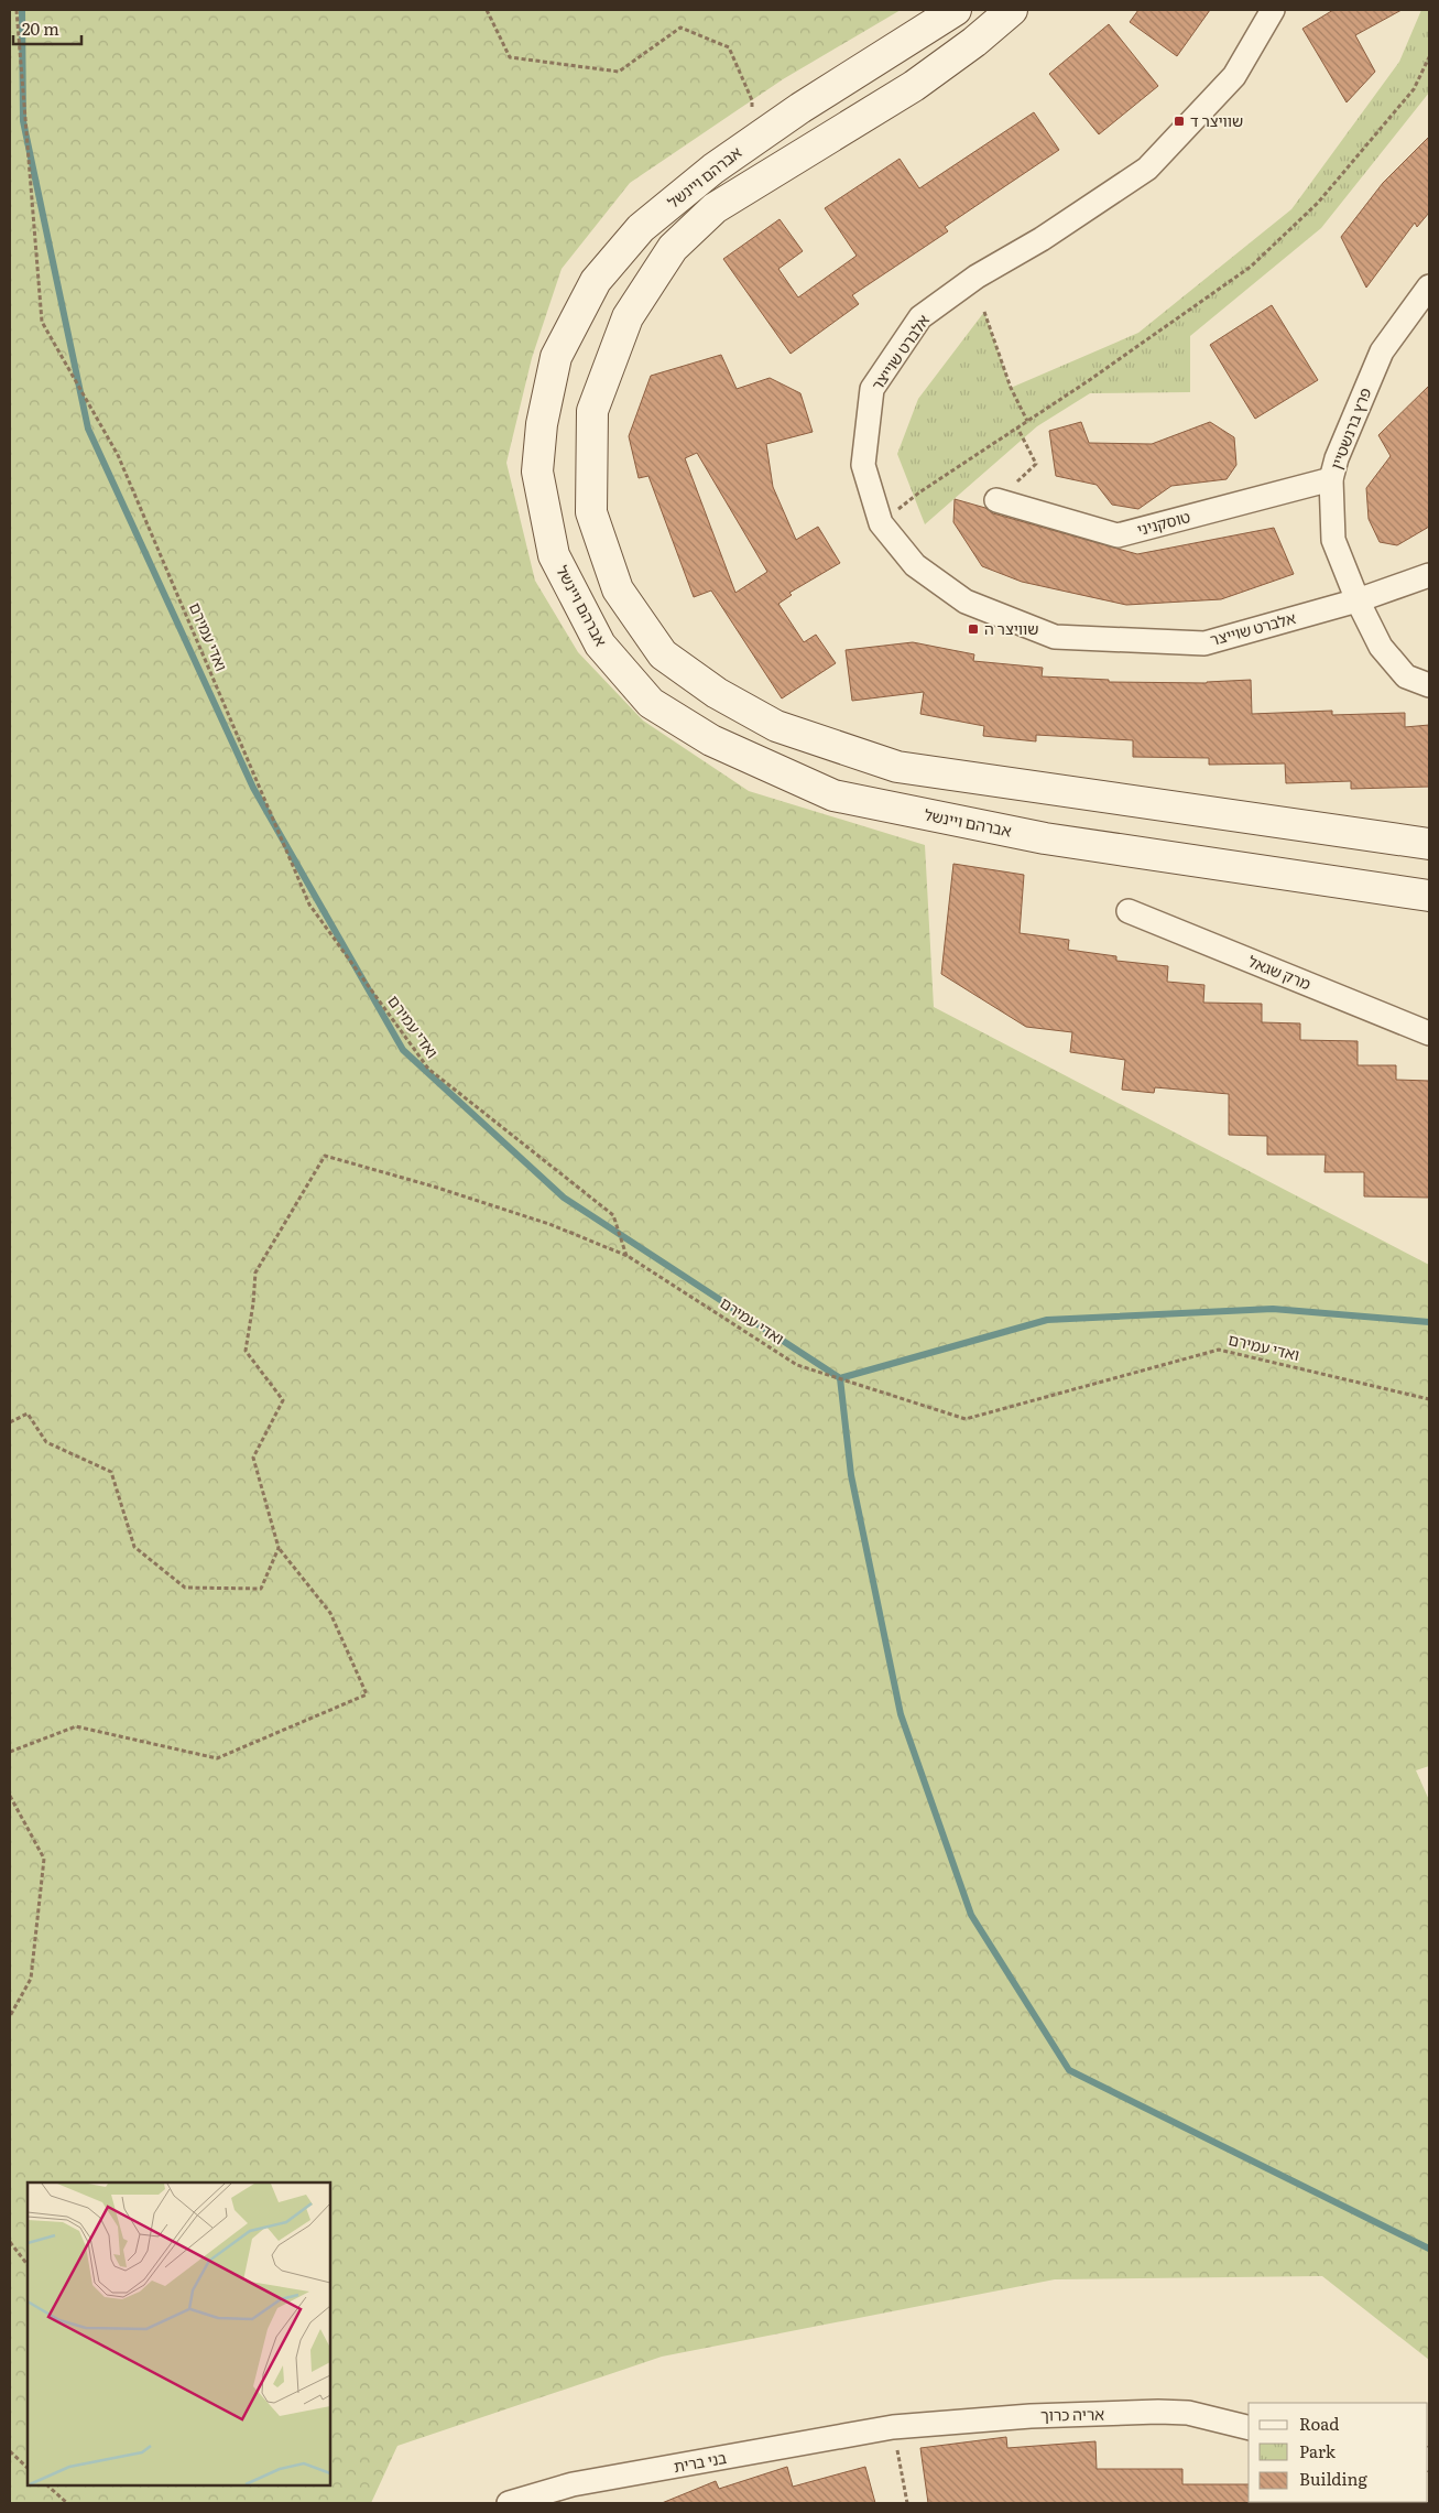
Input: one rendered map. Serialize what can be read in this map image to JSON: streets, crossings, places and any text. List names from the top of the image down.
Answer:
{
  "streets": {
    "main road": ["אברהם ויינשל"],
    "street": [
      "אלברט שוייצר",
      "פרץ ברנשטיין",
      "טוסקניני",
      "מרק שגאל",
      "אריה כרוך",
      "בני ברית"
    ],
    "path": ["ואדי עמירם"]
  },
  "crossings": [
    ["אלברט שוייצר", "פרץ ברנשטיין"],
    ["פרץ ברנשטיין", "טוסקניני"],
    ["אריה כרוך", "בני ברית"]
  ],
  "places": {
    "transit": ["שוויצר ד", "שוויצר ה"]
  },
  "legend": ["Road", "Park", "Building"],
  "scale_bar": "20 m"
}
